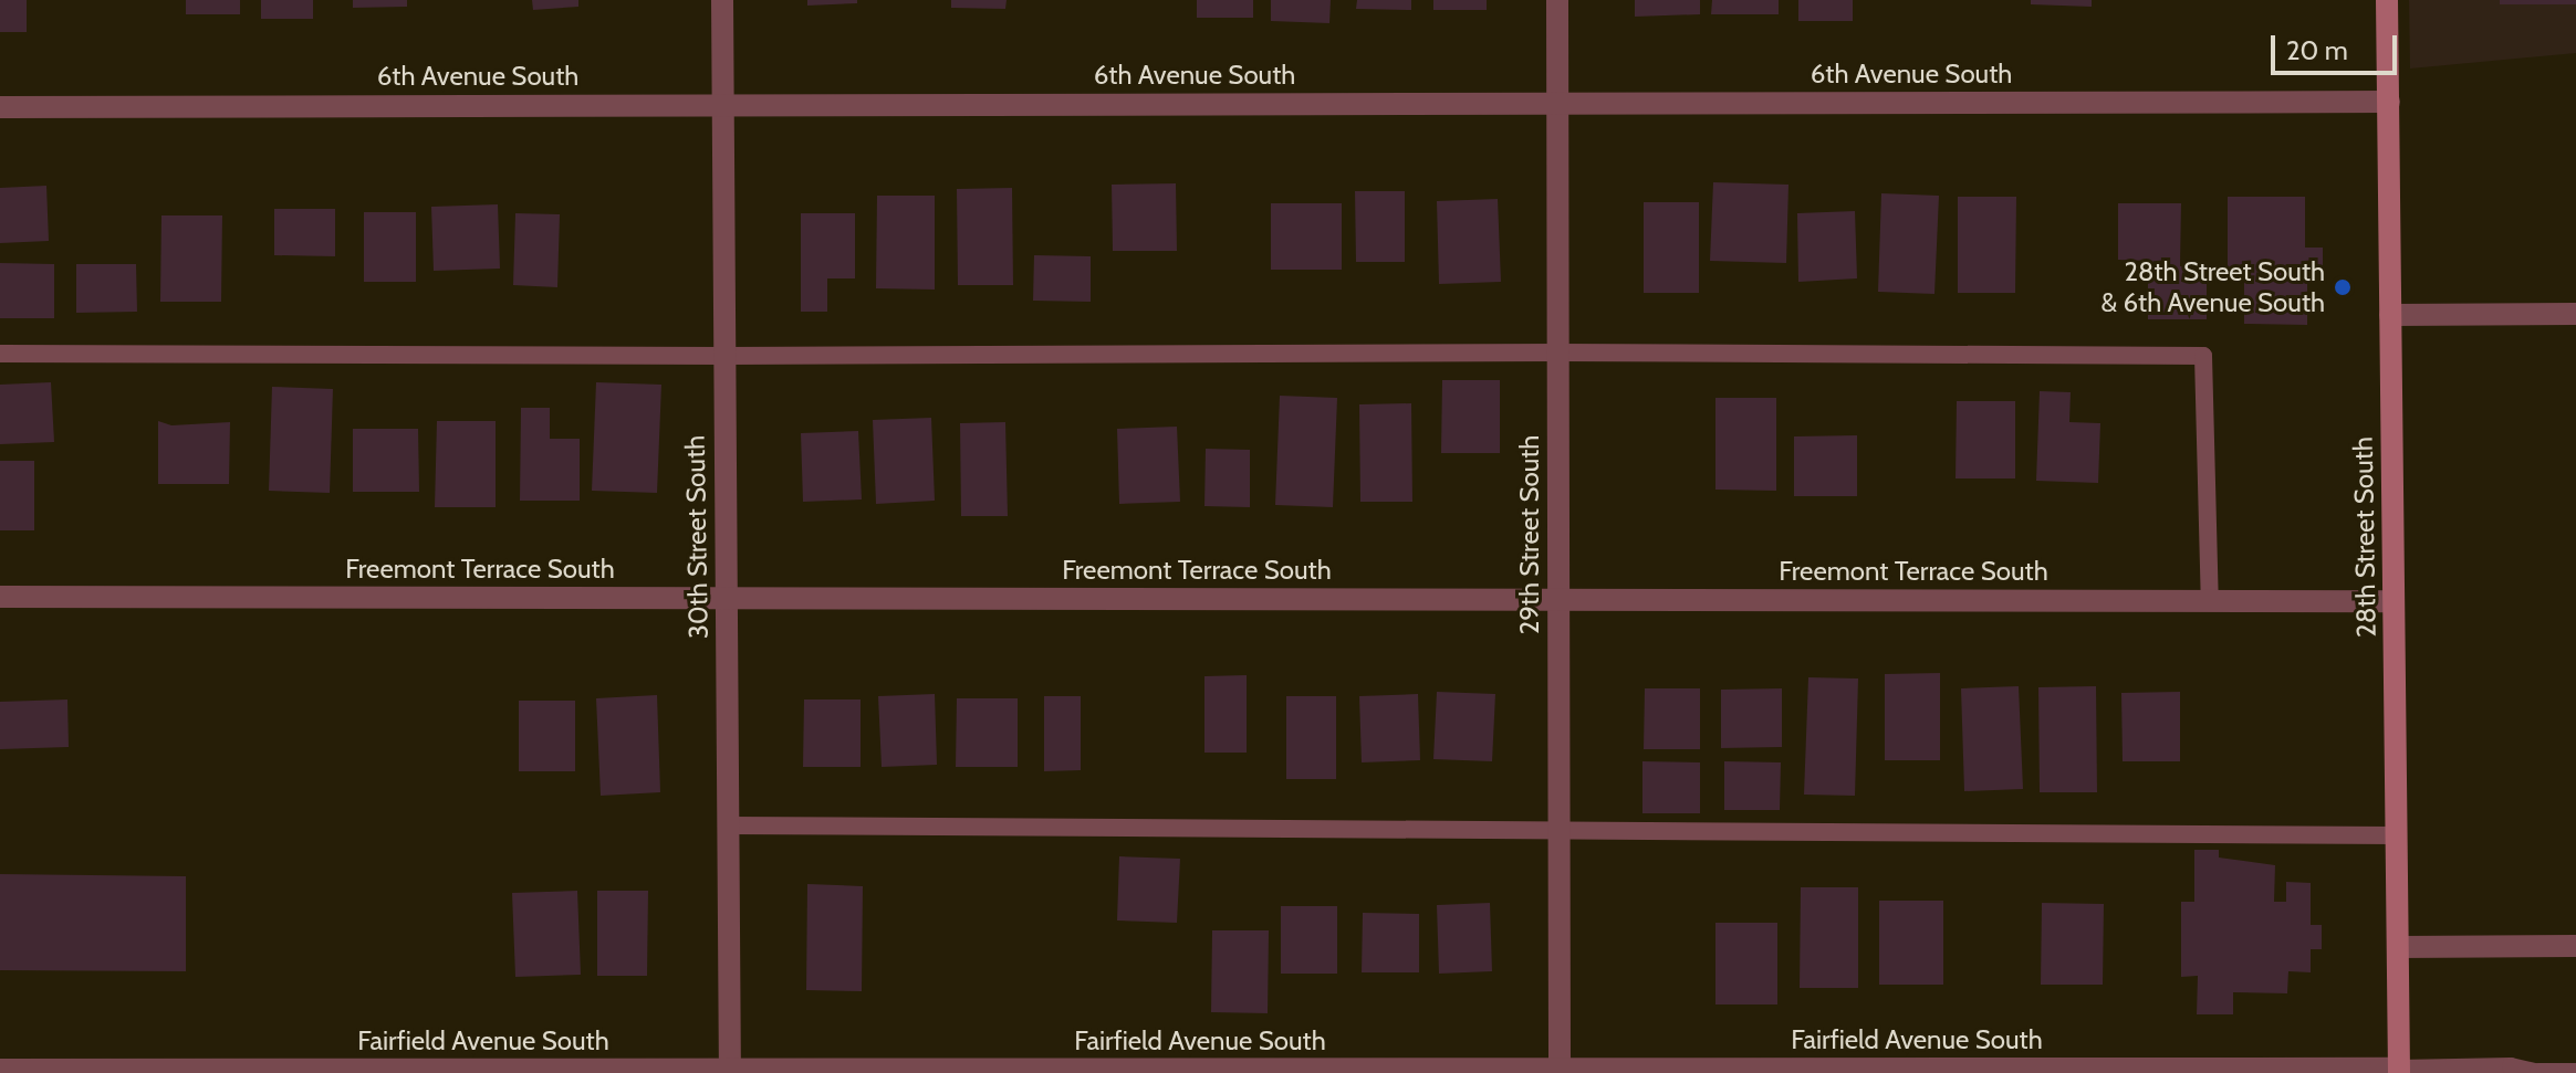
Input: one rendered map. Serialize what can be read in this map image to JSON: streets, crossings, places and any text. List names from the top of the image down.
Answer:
{
  "streets": {
    "street": [
      "6th Avenue South",
      "29th Street South",
      "30th Street South",
      "28th Street South",
      "Freemont Terrace South",
      "Fairfield Avenue South"
    ]
  },
  "crossings": [
    ["6th Avenue South", "29th Street South"],
    ["6th Avenue South", "30th Street South"],
    ["6th Avenue South", "28th Street South"],
    ["29th Street South", "Freemont Terrace South"],
    ["29th Street South", "Fairfield Avenue South"],
    ["30th Street South", "Freemont Terrace South"],
    ["30th Street South", "Fairfield Avenue South"],
    ["28th Street South", "Freemont Terrace South"],
    ["28th Street South", "Fairfield Avenue South"]
  ],
  "places": ["28th Street South & 6th Avenue South"],
  "scale_bar": "20 m"
}
